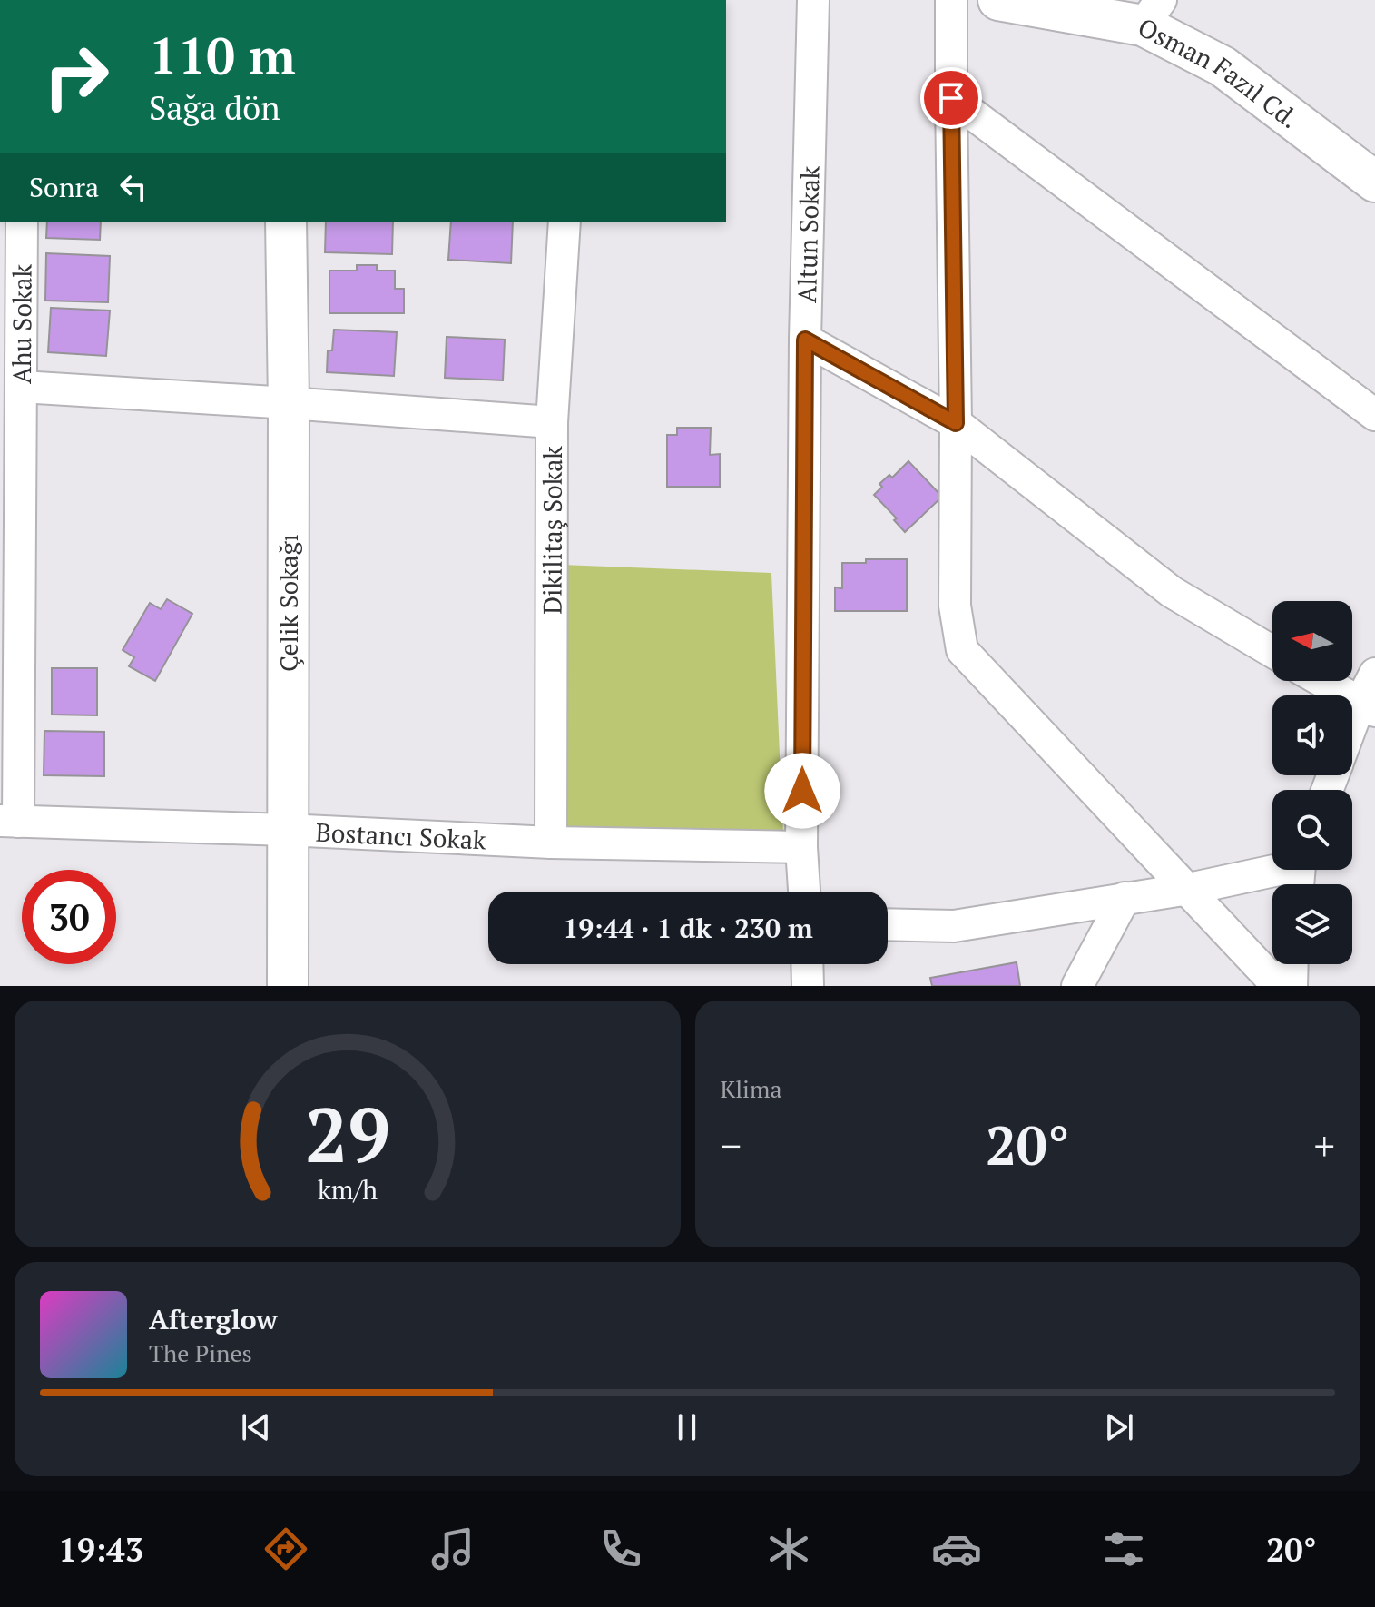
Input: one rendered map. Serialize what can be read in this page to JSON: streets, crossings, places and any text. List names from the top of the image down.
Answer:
{
  "streets": {
    "street": [
      "Osman Fazıl Cd.",
      "Altun Sokak",
      "Ahu Sokak",
      "Dikilitaş Sokak",
      "Çelik Sokağı",
      "Bostancı Sokak"
    ]
  },
  "crossings": [
    ["Altun Sokak", "Bostancı Sokak"],
    ["Ahu Sokak", "Bostancı Sokak"],
    ["Dikilitaş Sokak", "Bostancı Sokak"],
    ["Çelik Sokağı", "Bostancı Sokak"]
  ],
  "north": "left",
  "page": {
    "turn": ["110 m", "Sağa dön"],
    "then": "Sonra",
    "limit": "30",
    "trip": "19:44 · 1 dk · 230 m",
    "tile": "Klima",
    "heat": ["−", "20°", "+"],
    "song": ["Afterglow", "The Pines"],
    "tabs": ["19:43", "20°"],
    "gauge": ["29", "km/h"]
  }
}
